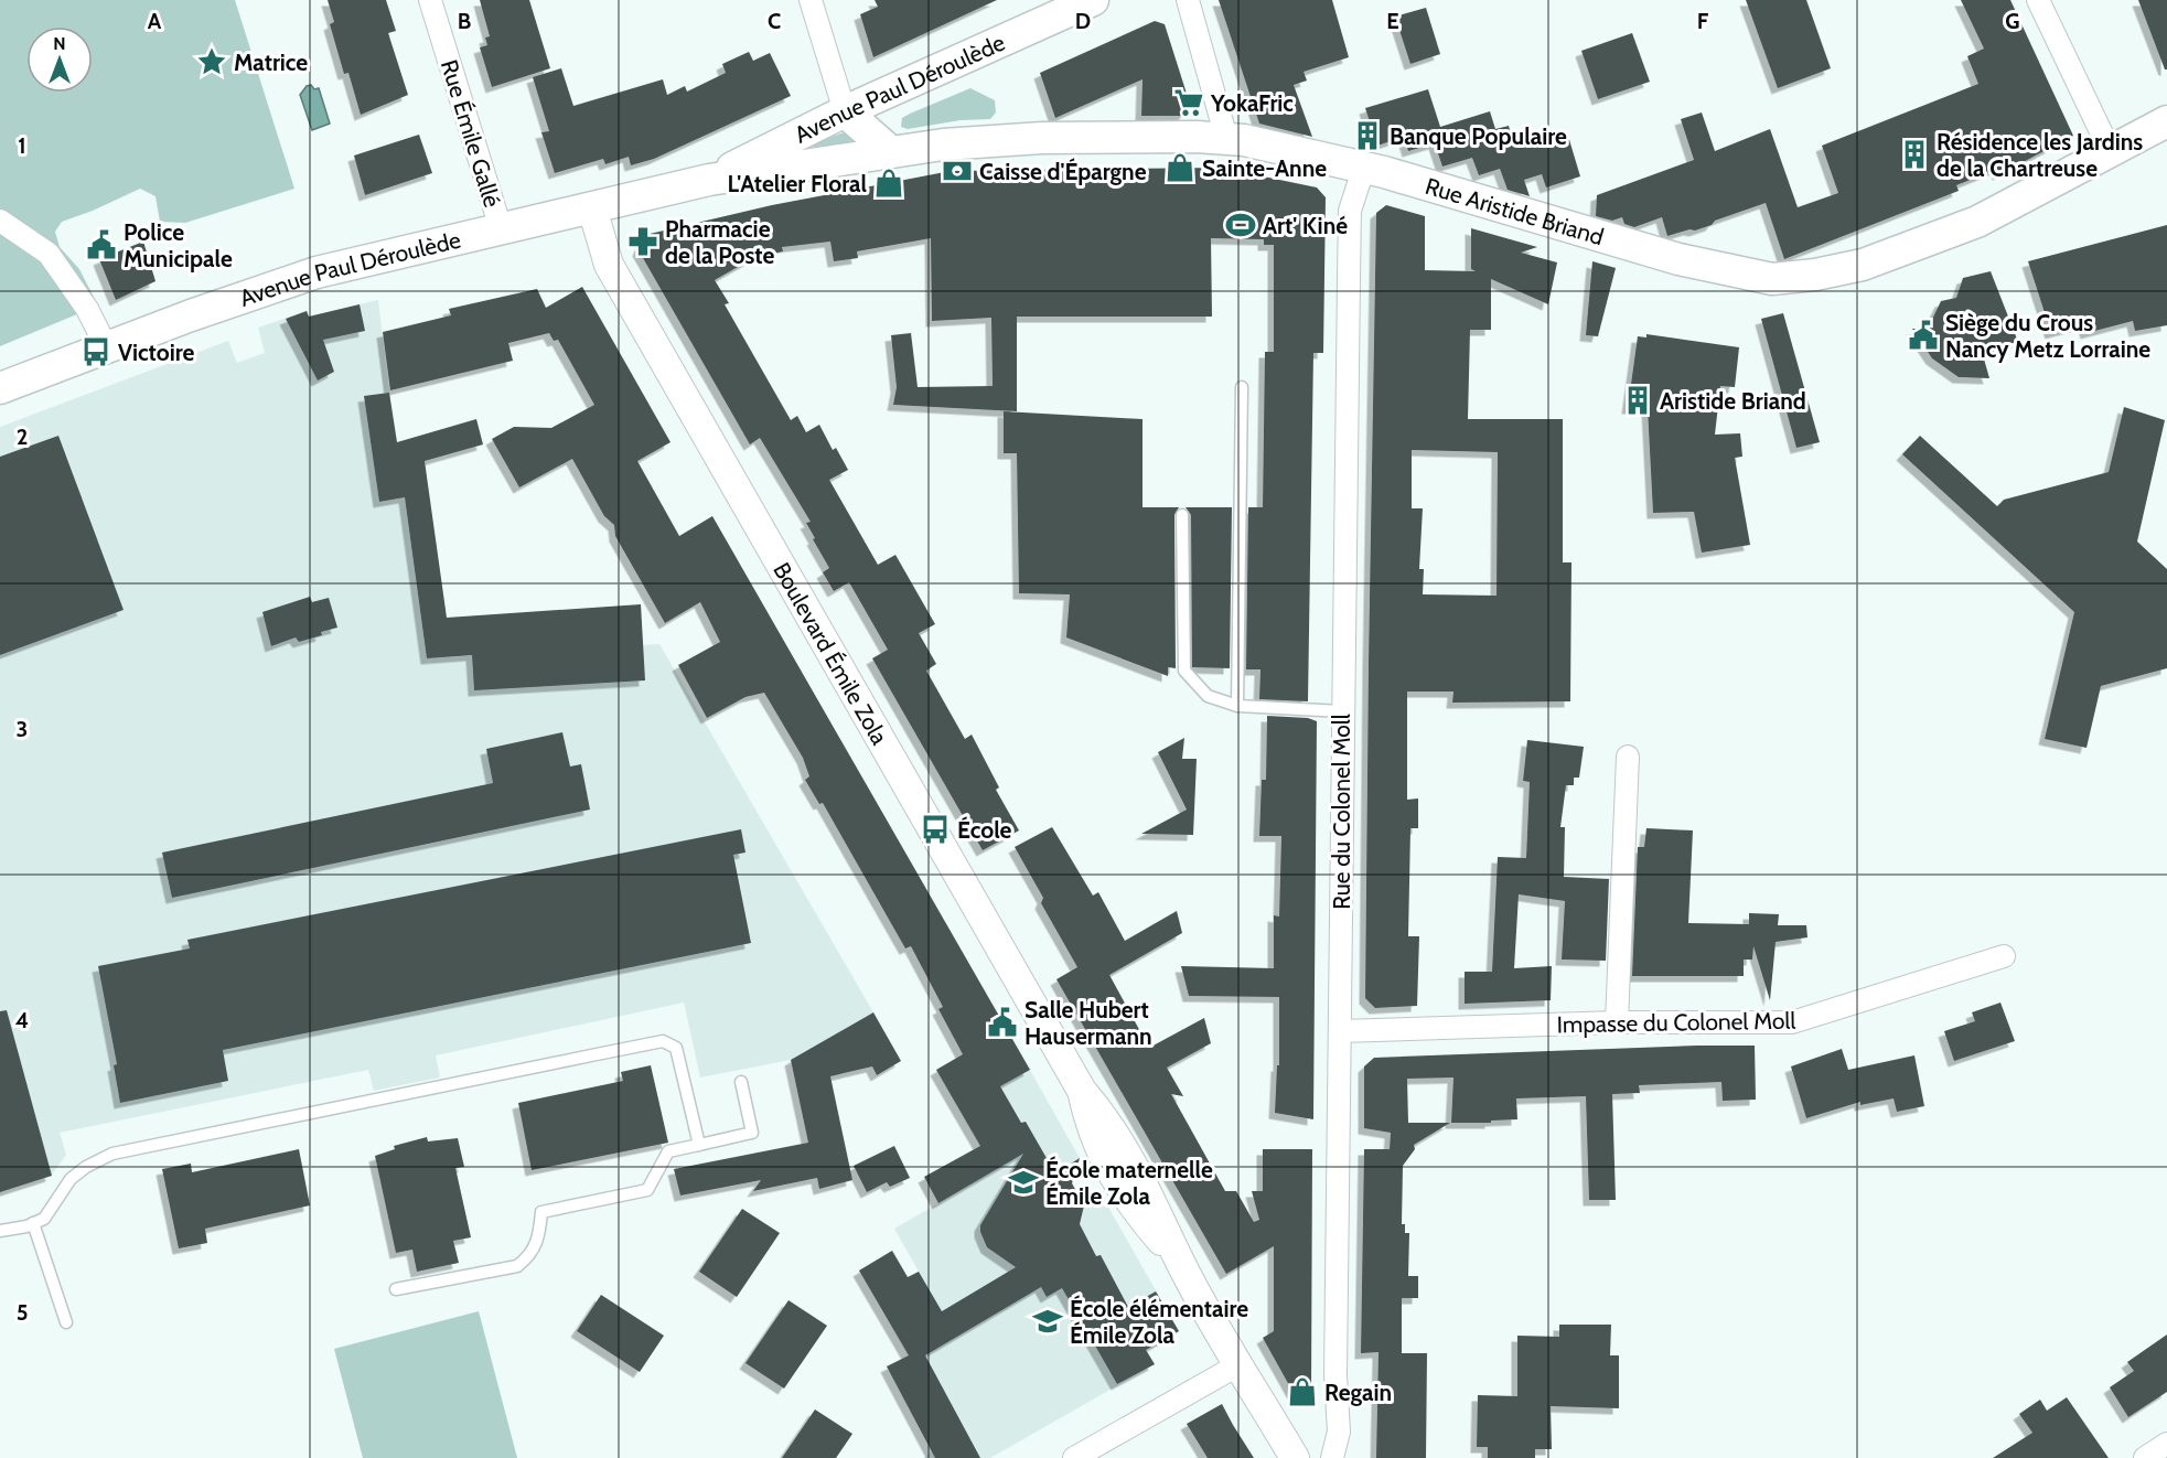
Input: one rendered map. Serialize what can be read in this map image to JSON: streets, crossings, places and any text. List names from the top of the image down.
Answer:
{
  "streets": {
    "main road": ["Avenue Paul Déroulède", "Rue Aristide Briand"],
    "street": [
      "Rue Émile Gallé",
      "Boulevard Émile Zola",
      "Rue du Colonel Moll",
      "Impasse du Colonel Moll"
    ]
  },
  "crossings": [
    ["Avenue Paul Déroulède", "Rue Émile Gallé"],
    ["Avenue Paul Déroulède", "Rue Aristide Briand"],
    ["Avenue Paul Déroulède", "Boulevard Émile Zola"],
    ["Rue Aristide Briand", "Rue du Colonel Moll"],
    ["Rue du Colonel Moll", "Impasse du Colonel Moll"]
  ],
  "places": {
    "place": ["Matrice"],
    "supermarket": ["YokaFric"],
    "building": ["Banque Populaire", "Résidence les Jardins de la Chartreuse", "Aristide Briand"],
    "shop": ["Sainte-Anne", "L'Atelier Floral", "Regain"],
    "bank": ["Caisse d'Épargne"],
    "sports": ["Art' Kiné"],
    "pharmacy": ["Pharmacie de la Poste"],
    "public building": ["Police Municipale", "Siège du Crous Nancy Metz Lorraine", "Salle Hubert Hausermann"],
    "bus stop": ["Victoire", "École"],
    "school or university": ["École maternelle Émile Zola", "École élémentaire Émile Zola"]
  },
  "north": "top",
  "grid": {
    "columns": [
      "A",
      "B",
      "C",
      "D",
      "E",
      "F",
      "G"
    ],
    "rows": [
      "1",
      "2",
      "3",
      "4",
      "5"
    ]
  }
}
